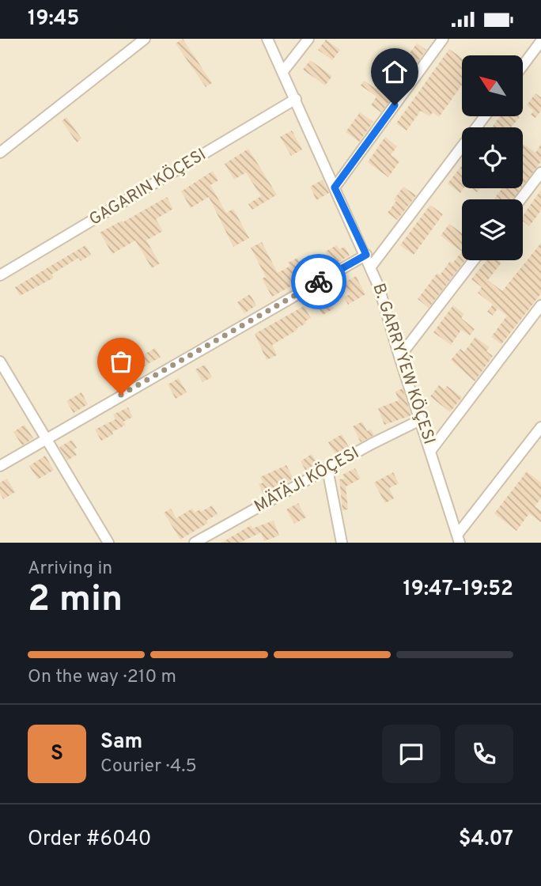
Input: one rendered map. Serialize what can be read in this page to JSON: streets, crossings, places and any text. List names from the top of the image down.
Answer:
{
  "streets": {
    "street": ["GAGARIN KÖÇESI", "B. GARRYÝEW KÖÇESI", "MÄTÄJI KÖÇESI"]
  },
  "crossings": [
    ["GAGARIN KÖÇESI", "B. GARRYÝEW KÖÇESI"],
    ["B. GARRYÝEW KÖÇESI", "MÄTÄJI KÖÇESI"]
  ],
  "north": "top left",
  "page": {
    "status": "19:45",
    "heading": ["2 min", "Arriving in", "19:47–19:52"],
    "panel": [
      "Sam",
      "Courier · 4.5",
      "Order #6040",
      "$4.07"
    ],
    "bar": "On the way · 210 m",
    "round": "S"
  }
}
